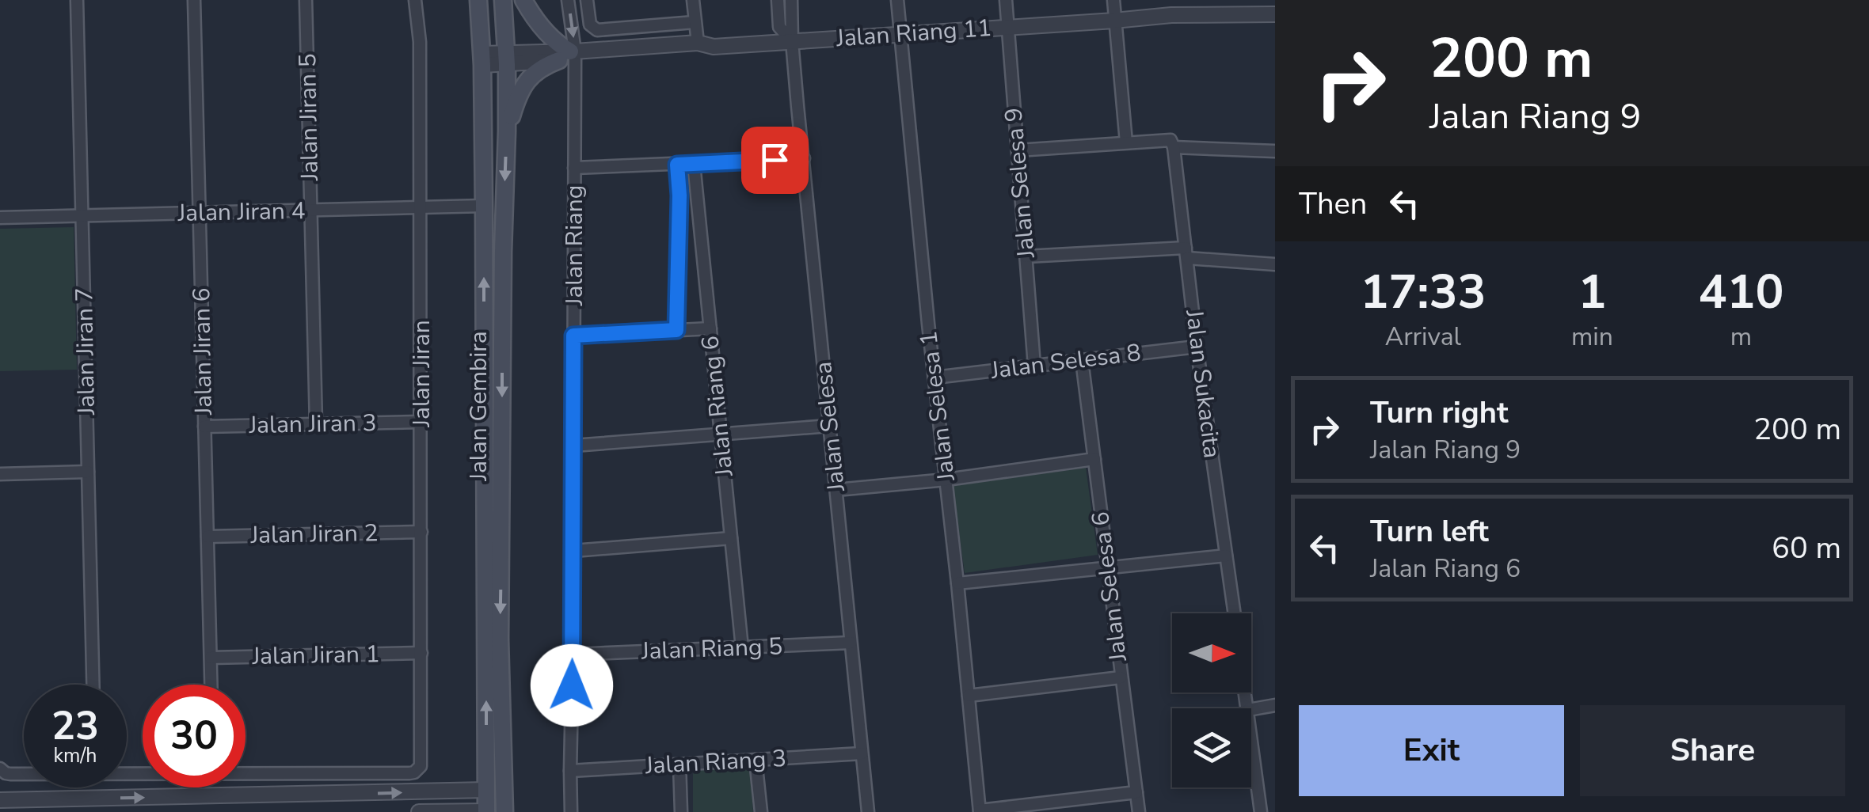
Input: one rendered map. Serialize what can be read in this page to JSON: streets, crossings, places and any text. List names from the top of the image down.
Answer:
{
  "streets": {
    "main road": ["Jalan Gembira"],
    "street": [
      "Jalan Riang 11",
      "Jalan Jiran 5",
      "Jalan Selesa 9",
      "Jalan Jiran 4",
      "Jalan Riang",
      "Jalan Jiran 7",
      "Jalan Jiran 6",
      "Jalan Selesa 8",
      "Jalan Jiran",
      "Jalan Sukacita",
      "Jalan Riang 6",
      "Jalan Selesa 1",
      "Jalan Jiran 3",
      "Jalan Selesa",
      "Jalan Jiran 2",
      "Jalan Selesa 6",
      "Jalan Riang 5",
      "Jalan Jiran 1",
      "Jalan Riang 3"
    ]
  },
  "crossings": [
    ["Jalan Riang 11", "Jalan Selesa 9"],
    ["Jalan Riang 11", "Jalan Riang"],
    ["Jalan Riang 11", "Jalan Gembira"],
    ["Jalan Riang 11", "Jalan Selesa 1"],
    ["Jalan Riang 11", "Jalan Selesa"],
    ["Jalan Jiran 5", "Jalan Jiran 4"],
    ["Jalan Jiran 5", "Jalan Jiran 3"],
    ["Jalan Selesa 9", "Jalan Selesa 8"],
    ["Jalan Jiran 4", "Jalan Jiran 7"],
    ["Jalan Jiran 4", "Jalan Jiran 6"],
    ["Jalan Jiran 4", "Jalan Jiran"],
    ["Jalan Jiran 4", "Jalan Gembira"],
    ["Jalan Riang", "Jalan Riang 5"],
    ["Jalan Riang", "Jalan Riang 3"],
    ["Jalan Jiran 6", "Jalan Jiran 3"],
    ["Jalan Jiran 6", "Jalan Jiran 2"],
    ["Jalan Jiran 6", "Jalan Jiran 1"],
    ["Jalan Selesa 8", "Jalan Sukacita"],
    ["Jalan Selesa 8", "Jalan Selesa 1"],
    ["Jalan Selesa 8", "Jalan Selesa 6"],
    ["Jalan Jiran", "Jalan Jiran 3"],
    ["Jalan Jiran", "Jalan Jiran 2"],
    ["Jalan Jiran", "Jalan Jiran 1"],
    ["Jalan Riang 6", "Jalan Riang 5"],
    ["Jalan Selesa", "Jalan Riang 5"],
    ["Jalan Selesa", "Jalan Riang 3"]
  ],
  "north": "right",
  "page": {
    "turn": ["200 m", "Jalan Riang 9"],
    "then": "Then",
    "eta": [
      "17:33",
      "Arrival",
      "1",
      "min",
      "410",
      "m"
    ],
    "list": [
      {
        "name": "Turn right",
        "note": "Jalan Riang 9",
        "value": "200 m"
      },
      {
        "name": "Turn left",
        "note": "Jalan Riang 6",
        "value": "60 m"
      }
    ],
    "speed": "23 km/h",
    "limit": "30",
    "buttons": ["Exit", "Share"]
  }
}
